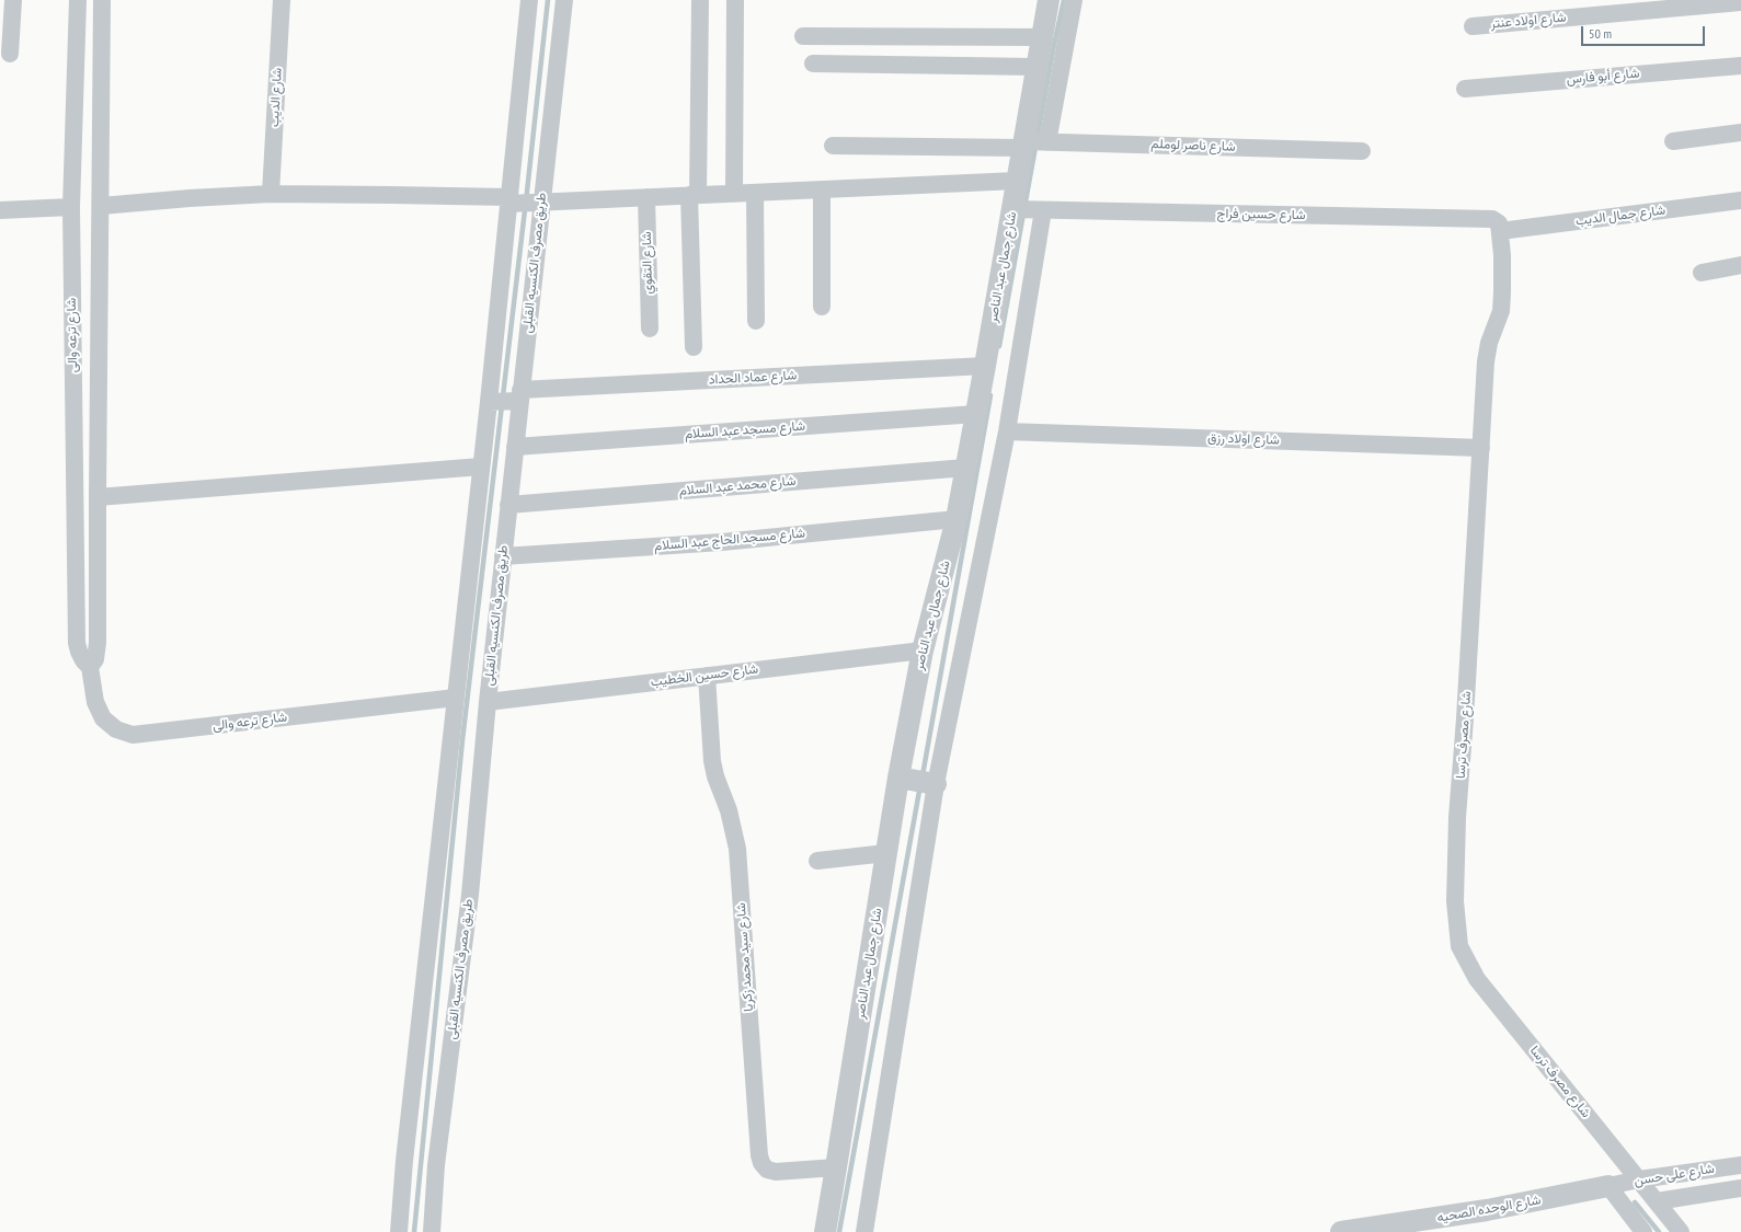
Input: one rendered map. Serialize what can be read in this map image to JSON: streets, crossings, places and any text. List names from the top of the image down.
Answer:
{
  "streets": {
    "street": [
      "شارع اولاد عنتر",
      "شارع أبو فارس",
      "شارع الديب",
      "شارع ناصر لوملم",
      "شارع حسين فراج",
      "شارع جمال الديب",
      "طريق مصرف الكنسيه القبلى",
      "شارع التقوي",
      "شارع جمال عبد الناصر",
      "شارع ترعه والى",
      "شارع عماد الحداد",
      "شارع مسجد عبد السلام",
      "شارع اولاد رزق",
      "شارع محمد عبد السلام",
      "شارع مسجد الحاج عبد السلام",
      "شارع حسين الخطيب",
      "شارع مصرف ترسا",
      "شارع سيد محمد زكريا",
      "شارع على حسن",
      "شارع الوحده الصحيه"
    ]
  },
  "crossings": [
    ["شارع ناصر لوملم", "شارع جمال عبد الناصر"],
    ["شارع حسين فراج", "شارع جمال الديب"],
    ["شارع حسين فراج", "شارع جمال عبد الناصر"],
    ["شارع حسين فراج", "شارع مصرف ترسا"],
    ["شارع جمال الديب", "شارع مصرف ترسا"],
    ["طريق مصرف الكنسيه القبلى", "شارع عماد الحداد"],
    ["طريق مصرف الكنسيه القبلى", "شارع مسجد عبد السلام"],
    ["طريق مصرف الكنسيه القبلى", "شارع محمد عبد السلام"],
    ["طريق مصرف الكنسيه القبلى", "شارع مسجد الحاج عبد السلام"],
    ["طريق مصرف الكنسيه القبلى", "شارع حسين الخطيب"],
    ["شارع جمال عبد الناصر", "شارع عماد الحداد"],
    ["شارع جمال عبد الناصر", "شارع مسجد عبد السلام"],
    ["شارع جمال عبد الناصر", "شارع اولاد رزق"],
    ["شارع جمال عبد الناصر", "شارع محمد عبد السلام"],
    ["شارع جمال عبد الناصر", "شارع مسجد الحاج عبد السلام"],
    ["شارع جمال عبد الناصر", "شارع حسين الخطيب"],
    ["شارع جمال عبد الناصر", "شارع سيد محمد زكريا"],
    ["شارع اولاد رزق", "شارع مصرف ترسا"],
    ["شارع حسين الخطيب", "شارع سيد محمد زكريا"],
    ["شارع مصرف ترسا", "شارع على حسن"],
    ["شارع على حسن", "شارع الوحده الصحيه"]
  ],
  "scale_bar": "50 m"
}
